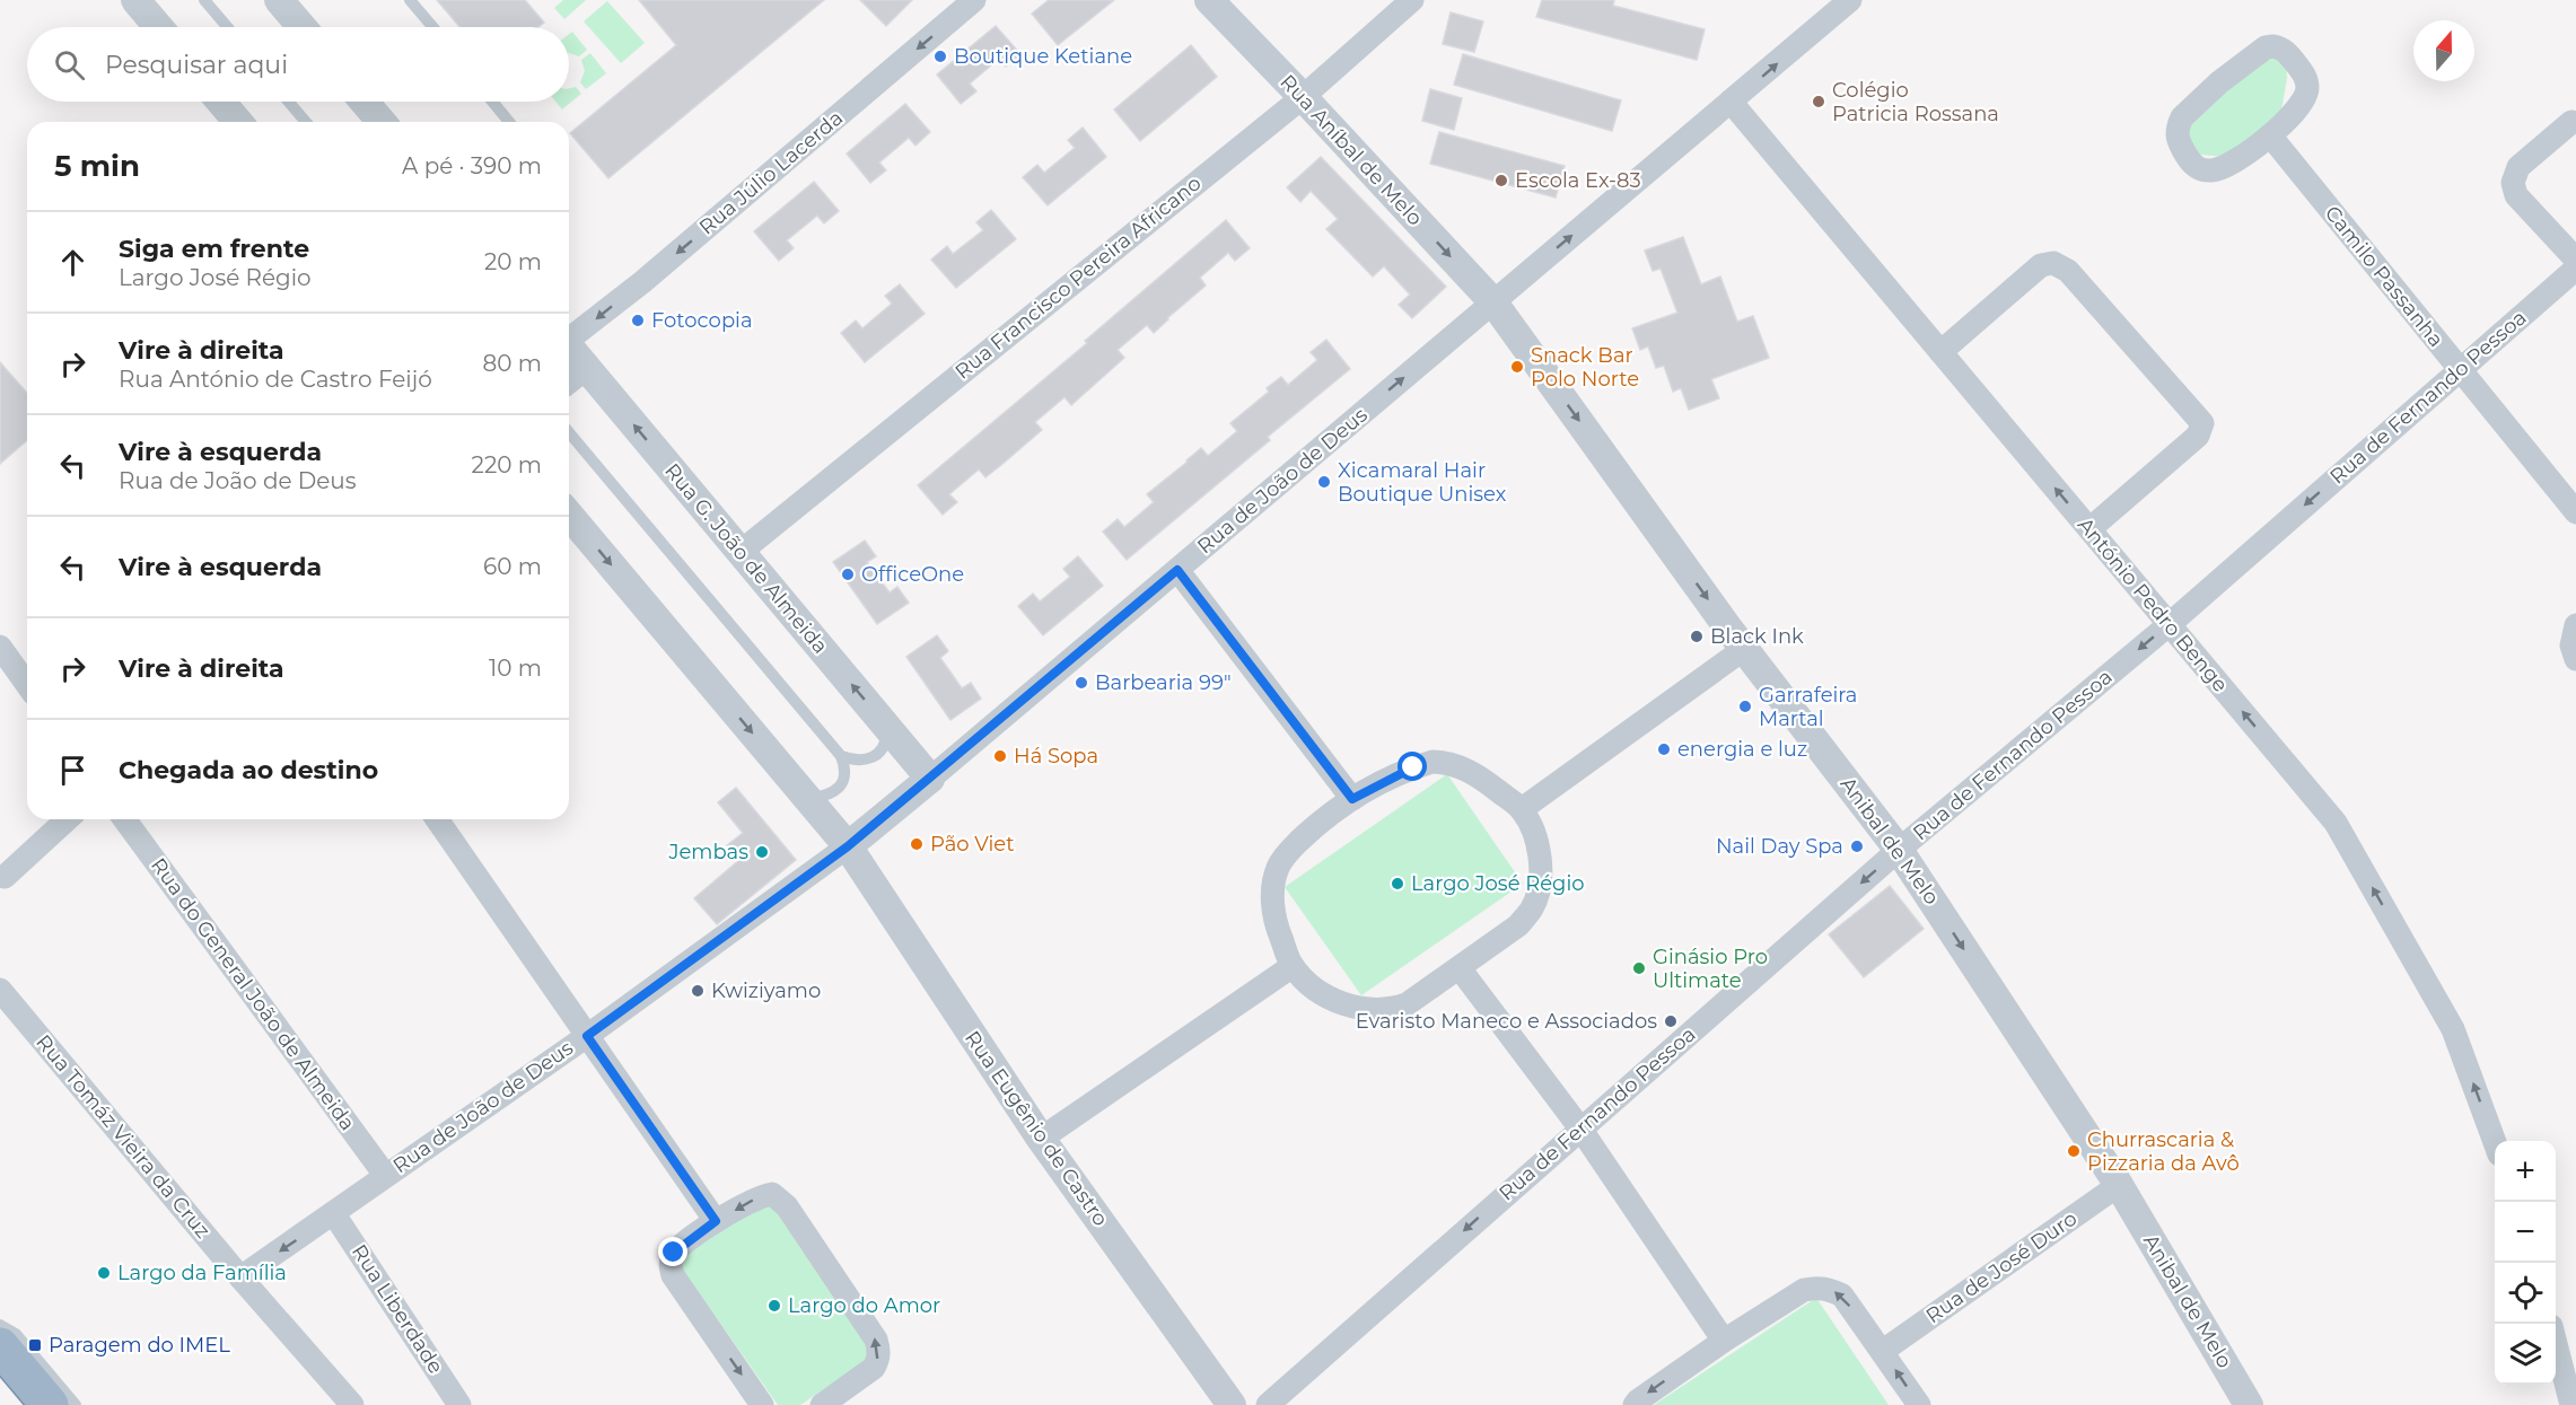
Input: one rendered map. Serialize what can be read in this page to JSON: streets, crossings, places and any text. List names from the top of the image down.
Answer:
{
  "streets": {
    "street": [
      "Rua Aníbal de Melo",
      "Rua Júlio Lacerda",
      "Camilo Passanha",
      "Rua Francisco Pereira Africano",
      "Rua de Fernando Pessoa",
      "Rua de João de Deus",
      "Rua G. João de Almeida",
      "António Pedro Benge",
      "Anibal de Melo",
      "Rua do General João de Almeida",
      "Rua Eugênio de Castro",
      "Rua Tomáz Vieira da Cruz",
      "Rua de José Duro",
      "Rua Liberdade"
    ]
  },
  "crossings": [
    ["Rua Aníbal de Melo", "Rua Francisco Pereira Africano"],
    ["Rua Aníbal de Melo", "Rua de João de Deus"],
    ["Rua Aníbal de Melo", "Anibal de Melo"],
    ["Camilo Passanha", "Rua de Fernando Pessoa"],
    ["Rua Francisco Pereira Africano", "Rua G. João de Almeida"],
    ["Rua de Fernando Pessoa", "António Pedro Benge"],
    ["Rua de Fernando Pessoa", "Anibal de Melo"],
    ["Rua de João de Deus", "Rua G. João de Almeida"],
    ["Rua de João de Deus", "António Pedro Benge"],
    ["Rua de João de Deus", "Anibal de Melo"],
    ["Rua de João de Deus", "Rua do General João de Almeida"],
    ["Rua de João de Deus", "Rua Eugênio de Castro"],
    ["Rua de João de Deus", "Rua Tomáz Vieira da Cruz"],
    ["Rua de João de Deus", "Rua Liberdade"],
    ["Anibal de Melo", "Rua de José Duro"]
  ],
  "one_way": [
    "Rua Aníbal de Melo",
    "Rua Júlio Lacerda",
    "Rua de Fernando Pessoa",
    "António Pedro Benge",
    "Anibal de Melo"
  ],
  "places": {
    "other": [
      "Boutique Ketiane",
      "Colégio Patricia Rossana",
      "Escola Ex-83",
      "Fotocopia",
      "Snack Bar Polo Norte",
      "Xicamaral Hair Boutique Unisex",
      "OfficeOne",
      "Black Ink",
      "Barbearia 99\"",
      "Garrafeira Martal",
      "energia e luz",
      "Há Sopa",
      "Pão Viet",
      "Nail Day Spa",
      "Jembas",
      "Largo José Régio",
      "Ginásio Pro Ultimate",
      "Kwiziyamo",
      "Evaristo Maneco e Associados",
      "Churrascaria & Pizzaria da Avô",
      "Largo da Família",
      "Largo do Amor"
    ],
    "transit": ["Paragem do IMEL"]
  },
  "north": "top",
  "page": {
    "search": "Pesquisar aqui",
    "heading": ["5 min", "A pé · 390 m"],
    "list": [
      ["Siga em frente", "Largo José Régio", "20 m"],
      ["Vire à direita", "Rua António de Castro Feijó", "80 m"],
      ["Vire à esquerda", "Rua de João de Deus", "220 m"],
      ["Vire à esquerda", "60 m"],
      ["Vire à direita", "10 m"],
      "Chegada ao destino"
    ],
    "map_buttons": ["+", "−"]
  }
}
